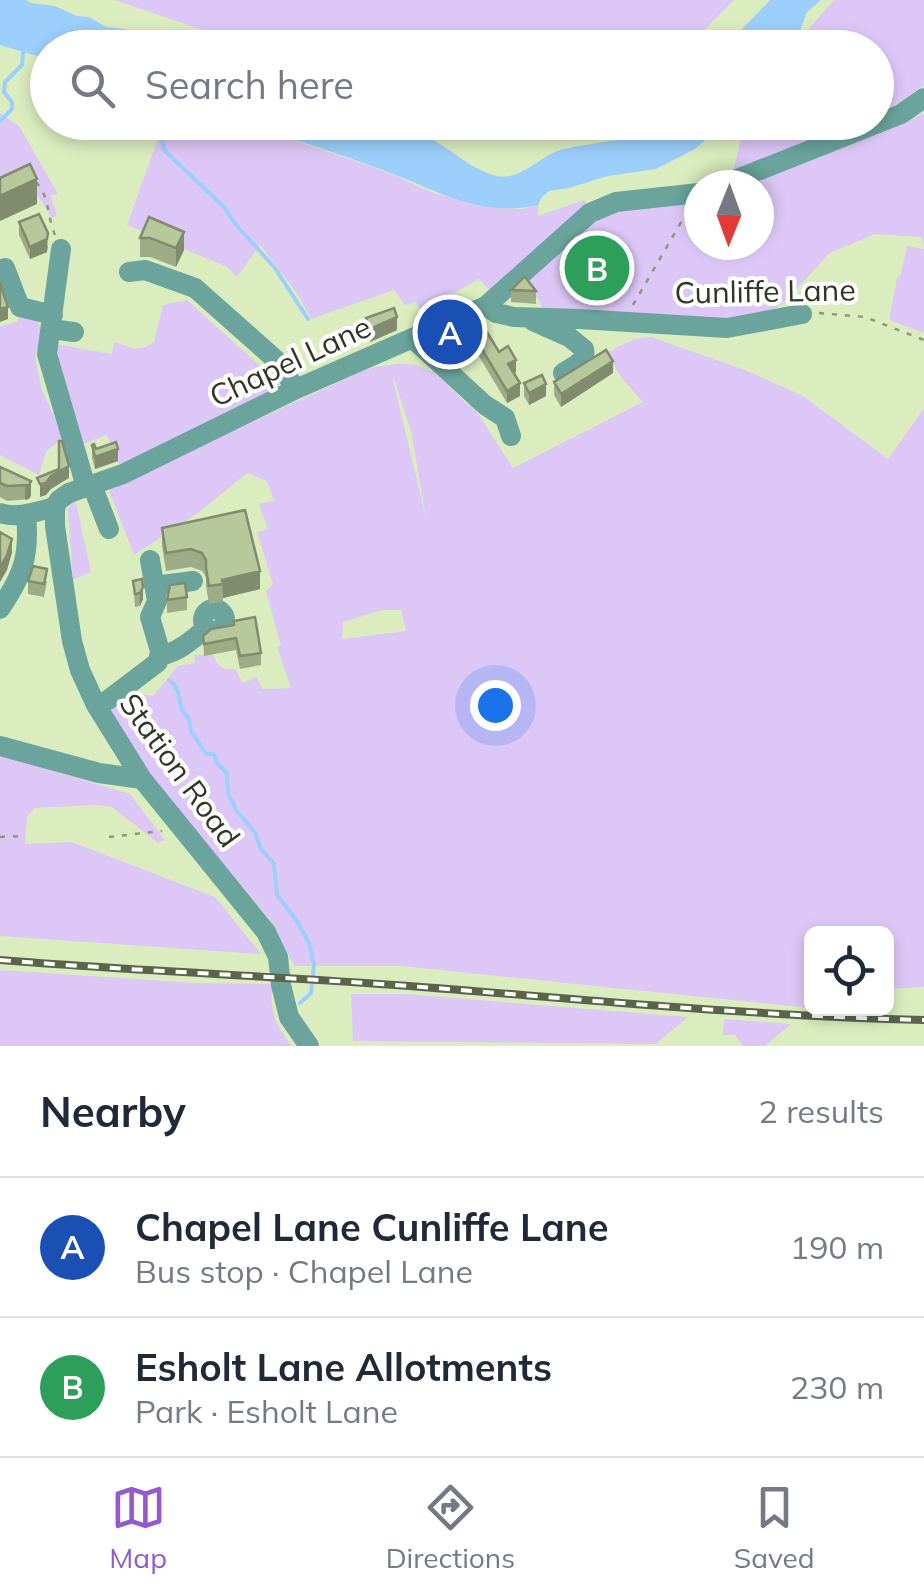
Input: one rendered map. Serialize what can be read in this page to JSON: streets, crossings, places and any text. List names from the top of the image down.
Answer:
{
  "streets": {
    "street": ["Cunliffe Lane", "Chapel Lane", "Station Road"]
  },
  "crossings": [
    ["Cunliffe Lane", "Chapel Lane"],
    ["Chapel Lane", "Station Road"]
  ],
  "north": "bottom",
  "page": {
    "search": "Search here",
    "pins": ["B", "A"],
    "heading": ["Nearby", "2 results"],
    "list": [
      {
        "mark": "A",
        "name": "Chapel Lane Cunliffe Lane",
        "note": "Bus stop · Chapel Lane",
        "value": "190 m"
      },
      {
        "mark": "B",
        "name": "Esholt Lane Allotments",
        "note": "Park · Esholt Lane",
        "value": "230 m"
      }
    ],
    "nav": ["Map", "Directions", "Saved"]
  }
}
